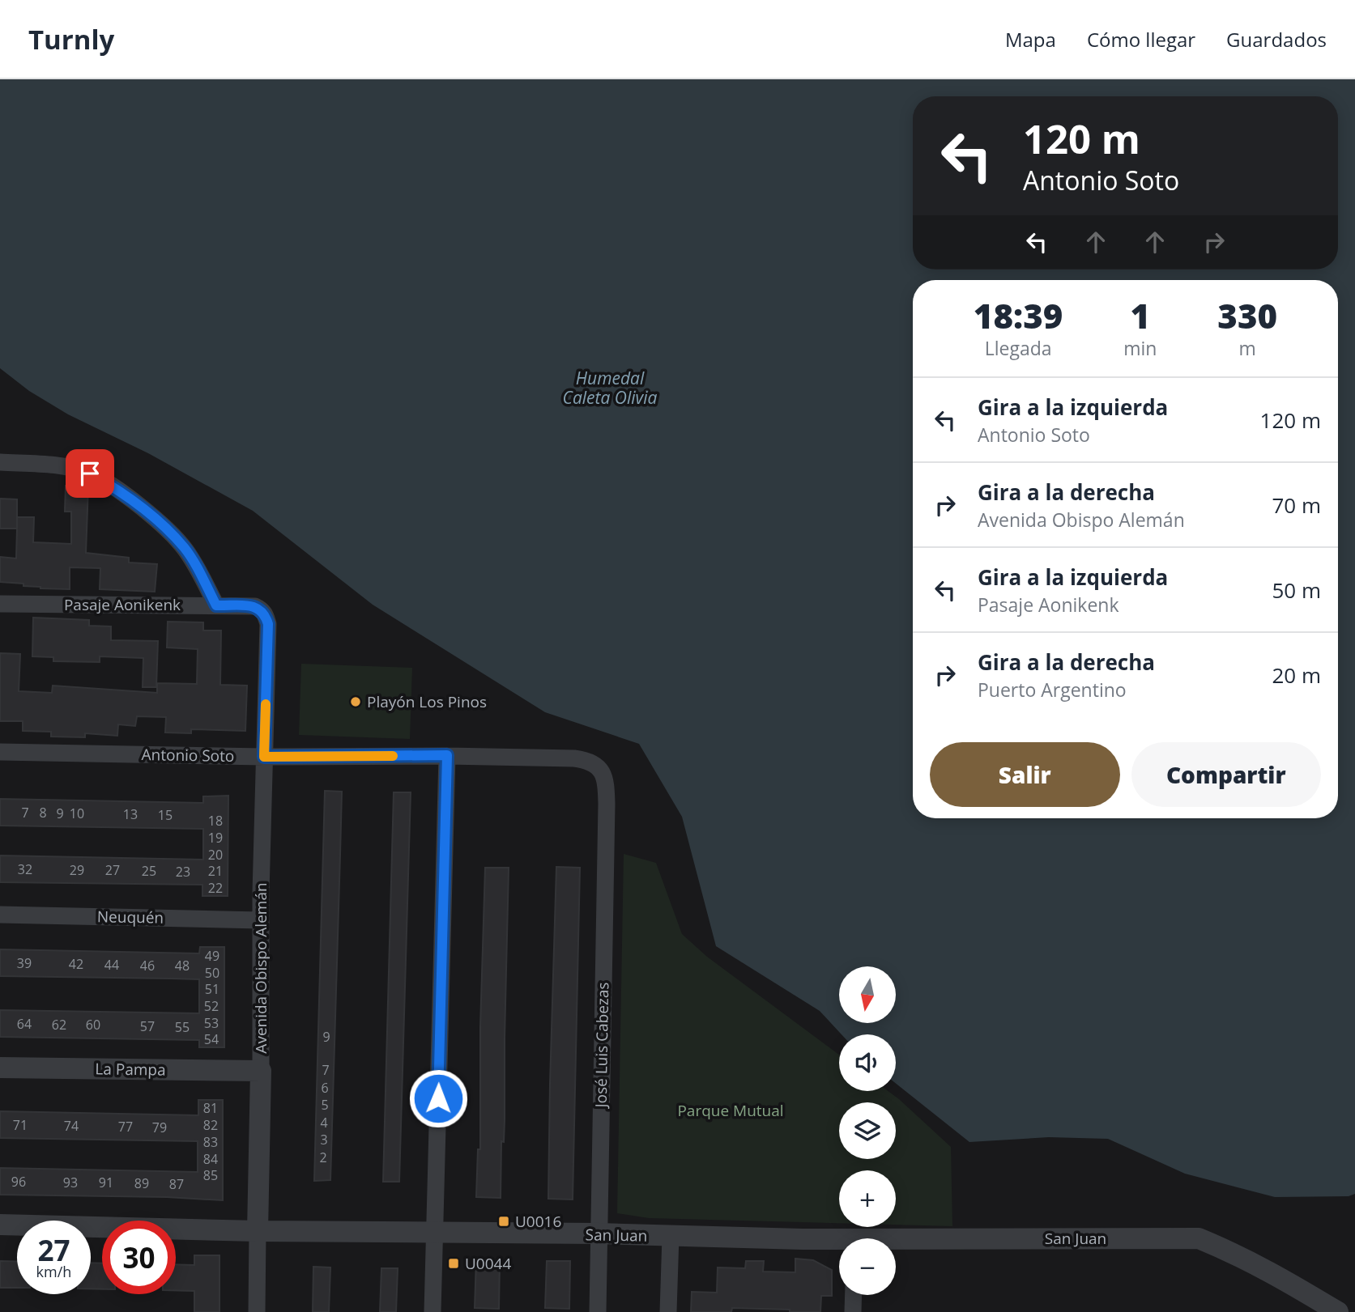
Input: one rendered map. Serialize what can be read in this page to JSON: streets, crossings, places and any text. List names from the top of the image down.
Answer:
{
  "streets": {
    "street": [
      "Pasaje Aonikenk",
      "Antonio Soto",
      "Neuquén",
      "Avenida Obispo Alemán",
      "José Luis Cabezas",
      "La Pampa",
      "San Juan"
    ]
  },
  "crossings": [
    ["Pasaje Aonikenk", "Avenida Obispo Alemán"],
    ["Antonio Soto", "Avenida Obispo Alemán"],
    ["Antonio Soto", "José Luis Cabezas"],
    ["Neuquén", "Avenida Obispo Alemán"],
    ["Avenida Obispo Alemán", "La Pampa"],
    ["Avenida Obispo Alemán", "San Juan"],
    ["José Luis Cabezas", "San Juan"]
  ],
  "water": ["Humedal Caleta Olivia"],
  "parks": ["Parque Mutual"],
  "places": {
    "other": ["Playón Los Pinos"],
    "transit": ["U0016", "U0044"]
  },
  "house_numbers": [
    "7",
    "8",
    "9",
    "10",
    "13",
    "15",
    "18",
    "19",
    "20",
    "32",
    "29",
    "27",
    "25",
    "21",
    "23",
    "22",
    "49",
    "39",
    "42",
    "44",
    "46",
    "48",
    "50",
    "51",
    "52",
    "53",
    "64",
    "62",
    "60",
    "57",
    "55",
    "9",
    "54",
    "7",
    "6",
    "5",
    "81",
    "4",
    "71",
    "82",
    "74",
    "77",
    "79",
    "3",
    "83",
    "2",
    "84",
    "85",
    "96",
    "93",
    "91",
    "89",
    "87"
  ],
  "north": "bottom",
  "page": {
    "header": "Turnly",
    "nav": ["Mapa", "Cómo llegar", "Guardados"],
    "turn": ["120 m", "Antonio Soto"],
    "eta": [
      "18:39",
      "Llegada",
      "1",
      "min",
      "330",
      "m"
    ],
    "list": [
      {
        "name": "Gira a la izquierda",
        "note": "Antonio Soto",
        "value": "120 m"
      },
      {
        "name": "Gira a la derecha",
        "note": "Avenida Obispo Alemán",
        "value": "70 m"
      },
      {
        "name": "Gira a la izquierda",
        "note": "Pasaje Aonikenk",
        "value": "50 m"
      },
      {
        "name": "Gira a la derecha",
        "note": "Puerto Argentino",
        "value": "20 m"
      }
    ],
    "buttons": ["Salir", "Compartir"],
    "map_buttons": ["+", "−"],
    "speed": "27 km/h",
    "limit": "30"
  }
}
